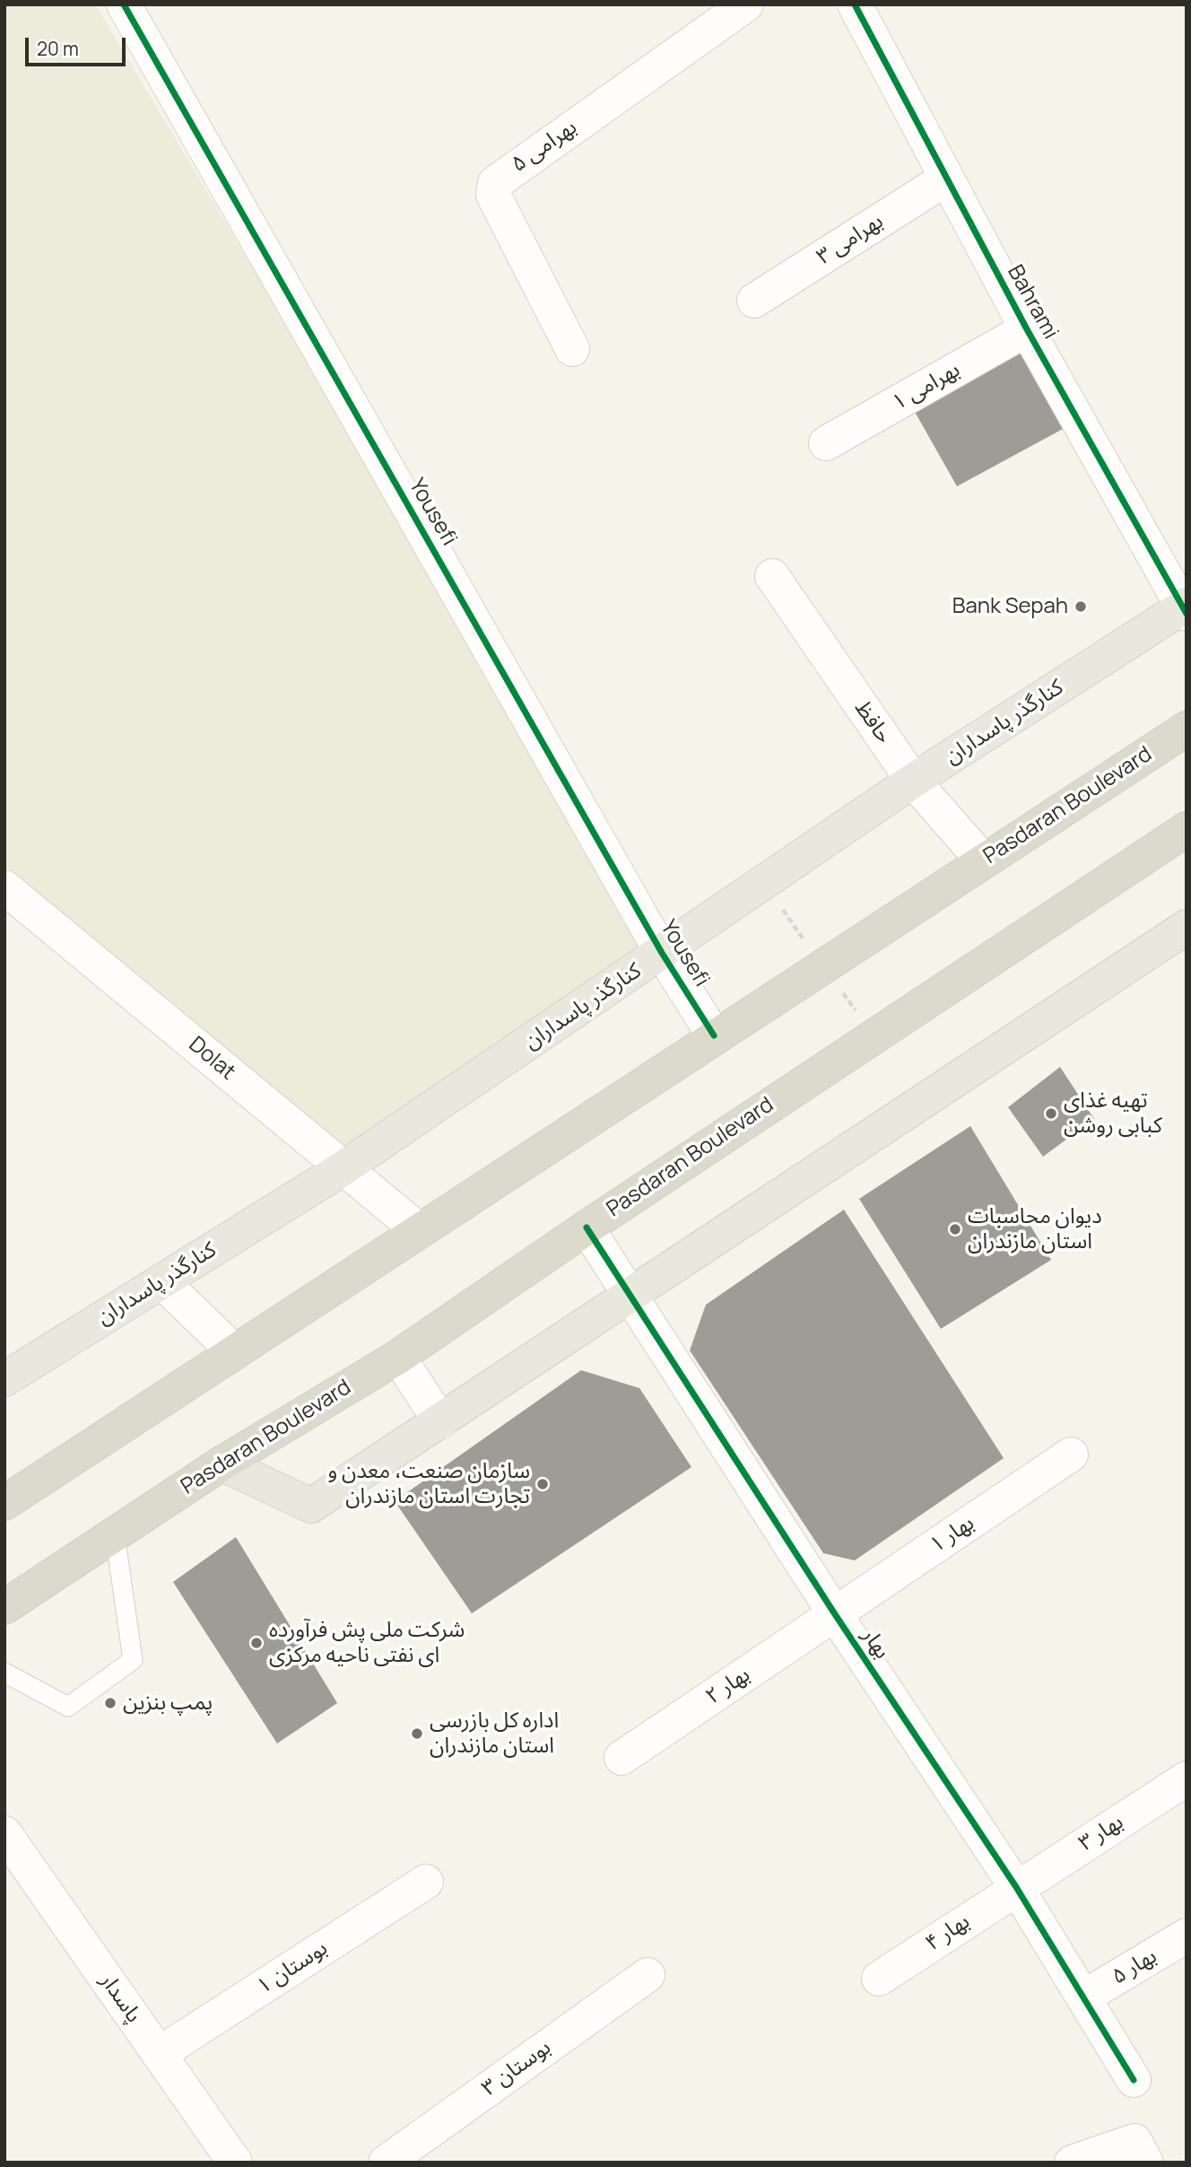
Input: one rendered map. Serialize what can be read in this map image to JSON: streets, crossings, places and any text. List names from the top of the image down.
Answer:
{
  "streets": {
    "highway": ["Pasdaran Boulevard"],
    "main road": ["کنارگذر پاسداران"],
    "street": [
      "بهرامی ۵",
      "بهرامی ۳",
      "Bahrami",
      "بهرامی ۱",
      "Yousefi",
      "حافظ",
      "Dolat",
      "بهار ۱",
      "بهار",
      "بهار ۲",
      "بهار ۳",
      "بهار ۴",
      "بهار ۵",
      "بوستان ۱",
      "پاسدار",
      "بوستان ۳"
    ]
  },
  "crossings": [
    ["بهرامی ۳", "Bahrami"],
    ["Bahrami", "بهرامی ۱"],
    ["Bahrami", "کنارگذر پاسداران"],
    ["Yousefi", "کنارگذر پاسداران"],
    ["Yousefi", "Pasdaran Boulevard"],
    ["حافظ", "کنارگذر پاسداران"],
    ["حافظ", "Pasdaran Boulevard"],
    ["کنارگذر پاسداران", "Dolat"],
    ["Pasdaran Boulevard", "Dolat"],
    ["Pasdaran Boulevard", "بهار"],
    ["بهار ۱", "بهار"],
    ["بهار ۱", "بهار ۲"],
    ["بهار", "بهار ۲"],
    ["بهار", "بهار ۳"],
    ["بهار", "بهار ۴"],
    ["بهار", "بهار ۵"],
    ["بهار ۳", "بهار ۴"],
    ["بوستان ۱", "پاسدار"]
  ],
  "places": [
    "Bank Sepah",
    "تهیه غذای کبابی روشن",
    "دیوان محاسبات استان مازندران",
    "سازمان صنعت، معدن و تجارت استان مازندران",
    "شرکت ملی پش فرآورده ای نفتی ناحیه مرکزی",
    "پمپ بنزین",
    "اداره کل بازرسی استان مازندران"
  ],
  "scale_bar": "20 m"
}
